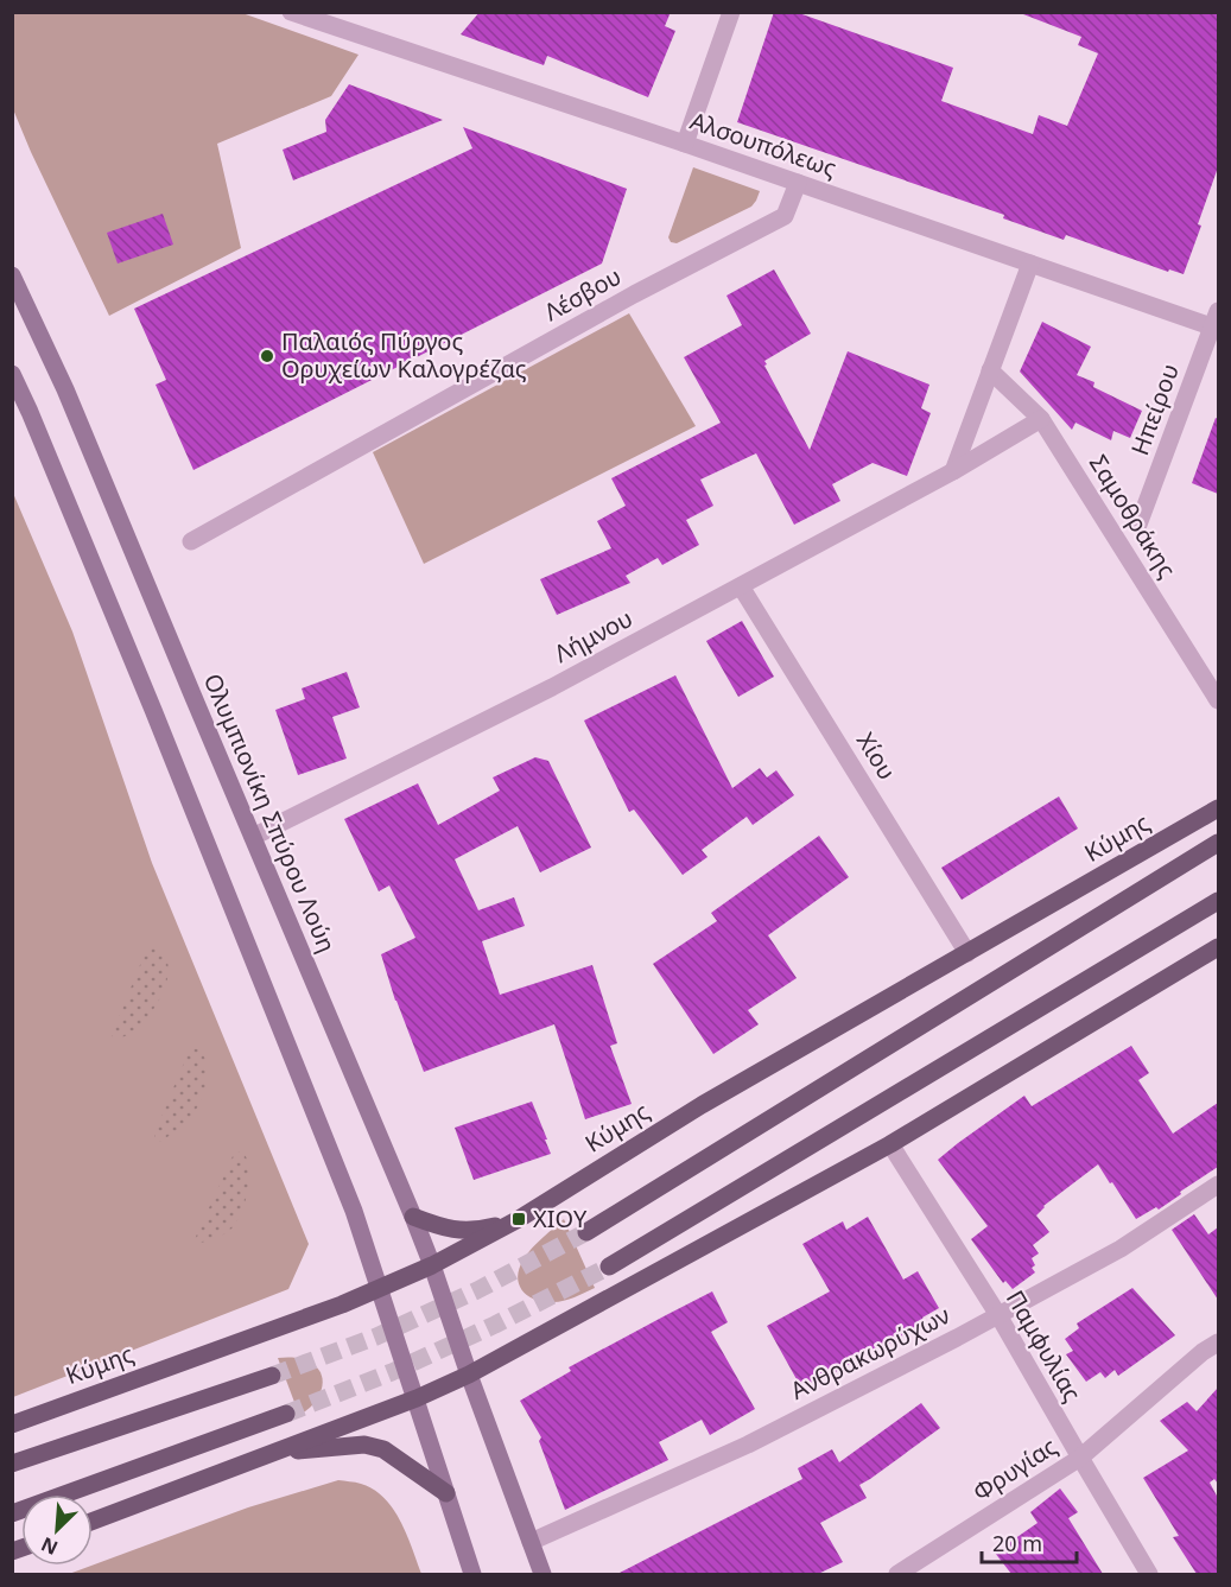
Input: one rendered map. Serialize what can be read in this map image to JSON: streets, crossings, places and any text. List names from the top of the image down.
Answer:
{
  "streets": {
    "main road": ["Ολυμπιονίκη Σπύρου Λούη", "Κύμης"],
    "street": [
      "Αλσουπόλεως",
      "Λέσβου",
      "Ηπείρου",
      "Σαμοθράκης",
      "Λήμνου",
      "Χίου",
      "Παμφυλίας",
      "Ανθρακωρύχων",
      "Φρυγίας"
    ]
  },
  "crossings": [
    ["Αλσουπόλεως", "Λέσβου"],
    ["Αλσουπόλεως", "Ηπείρου"],
    ["Σαμοθράκης", "Λήμνου"],
    ["Λήμνου", "Χίου"],
    ["Λήμνου", "Ολυμπιονίκη Σπύρου Λούη"],
    ["Χίου", "Κύμης"],
    ["Ολυμπιονίκη Σπύρου Λούη", "Κύμης"],
    ["Ολυμπιονίκη Σπύρου Λούη", "Ανθρακωρύχων"],
    ["Παμφυλίας", "Ανθρακωρύχων"],
    ["Παμφυλίας", "Φρυγίας"]
  ],
  "places": {
    "other": ["Παλαιός Πύργος Ορυχείων Καλογρέζας"],
    "transit": ["ΧΙΟΥ"]
  },
  "scale_bar": "20 m",
  "north": "bottom left"
}
